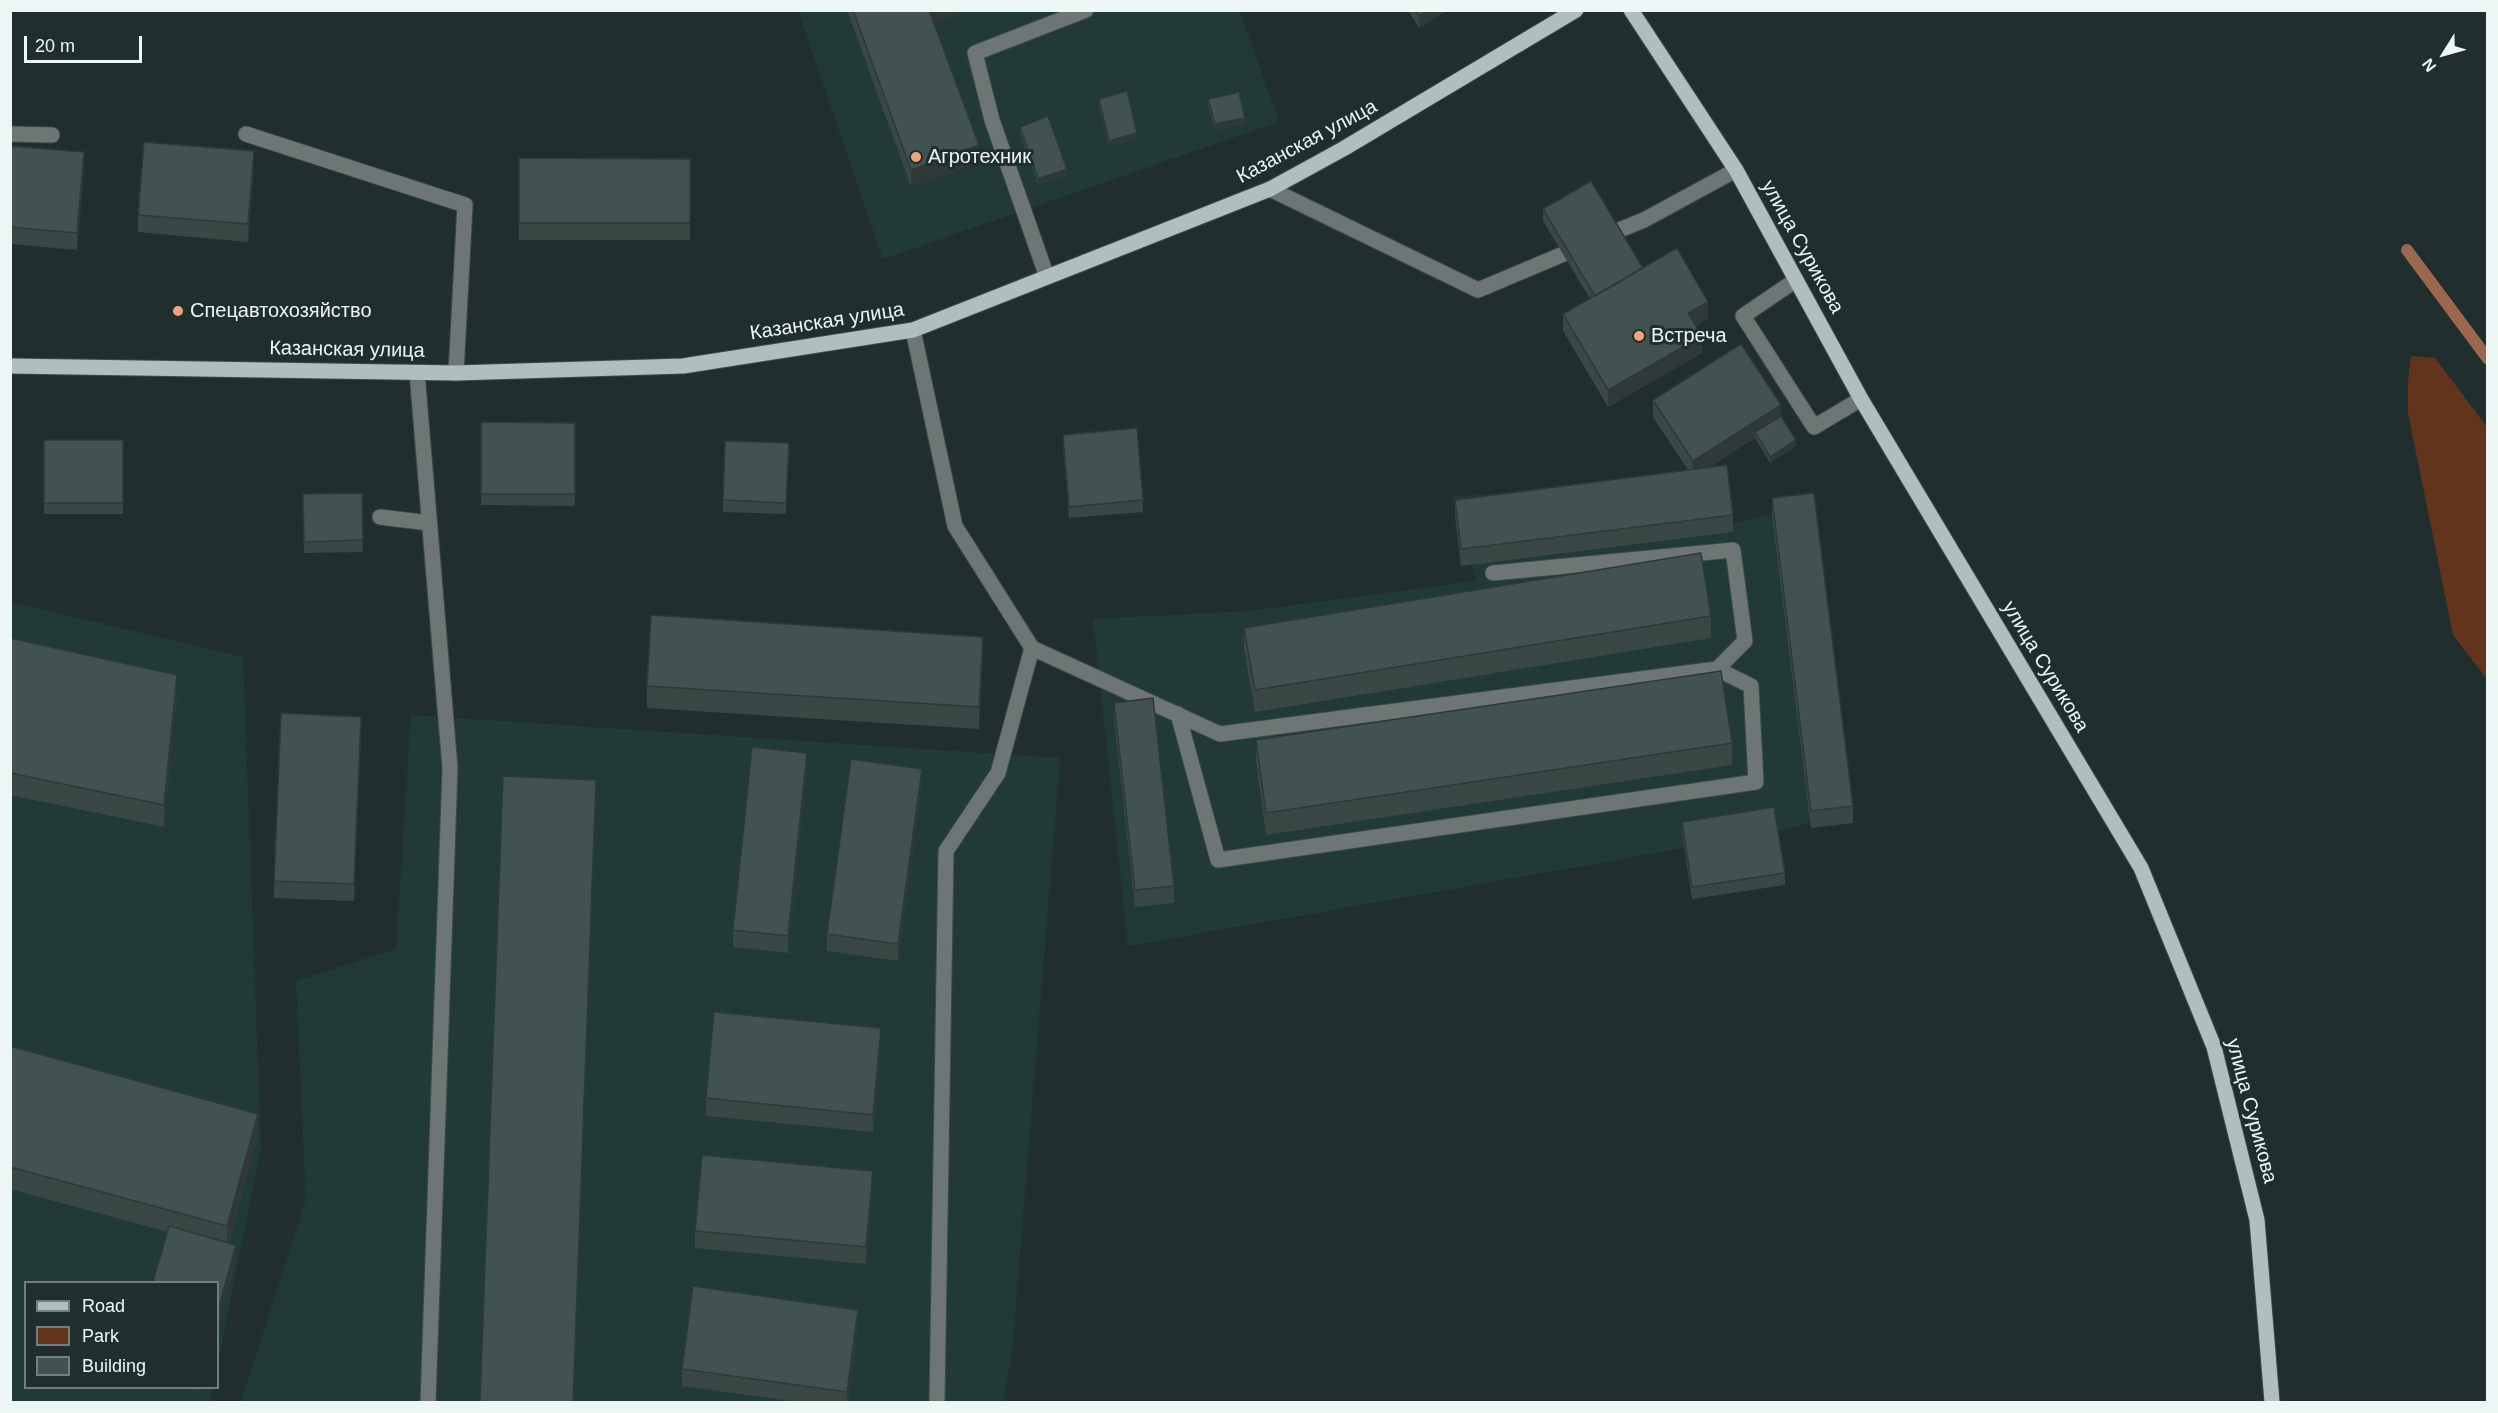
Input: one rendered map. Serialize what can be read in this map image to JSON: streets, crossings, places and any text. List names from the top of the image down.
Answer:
{
  "streets": {
    "main road": ["Казанская улица", "улица Сурикова"]
  },
  "places": ["Агротехник", "Спецавтохозяйство", "Встреча"],
  "legend": ["Road", "Park", "Building"],
  "scale_bar": "20 m",
  "north": "bottom left"
}
